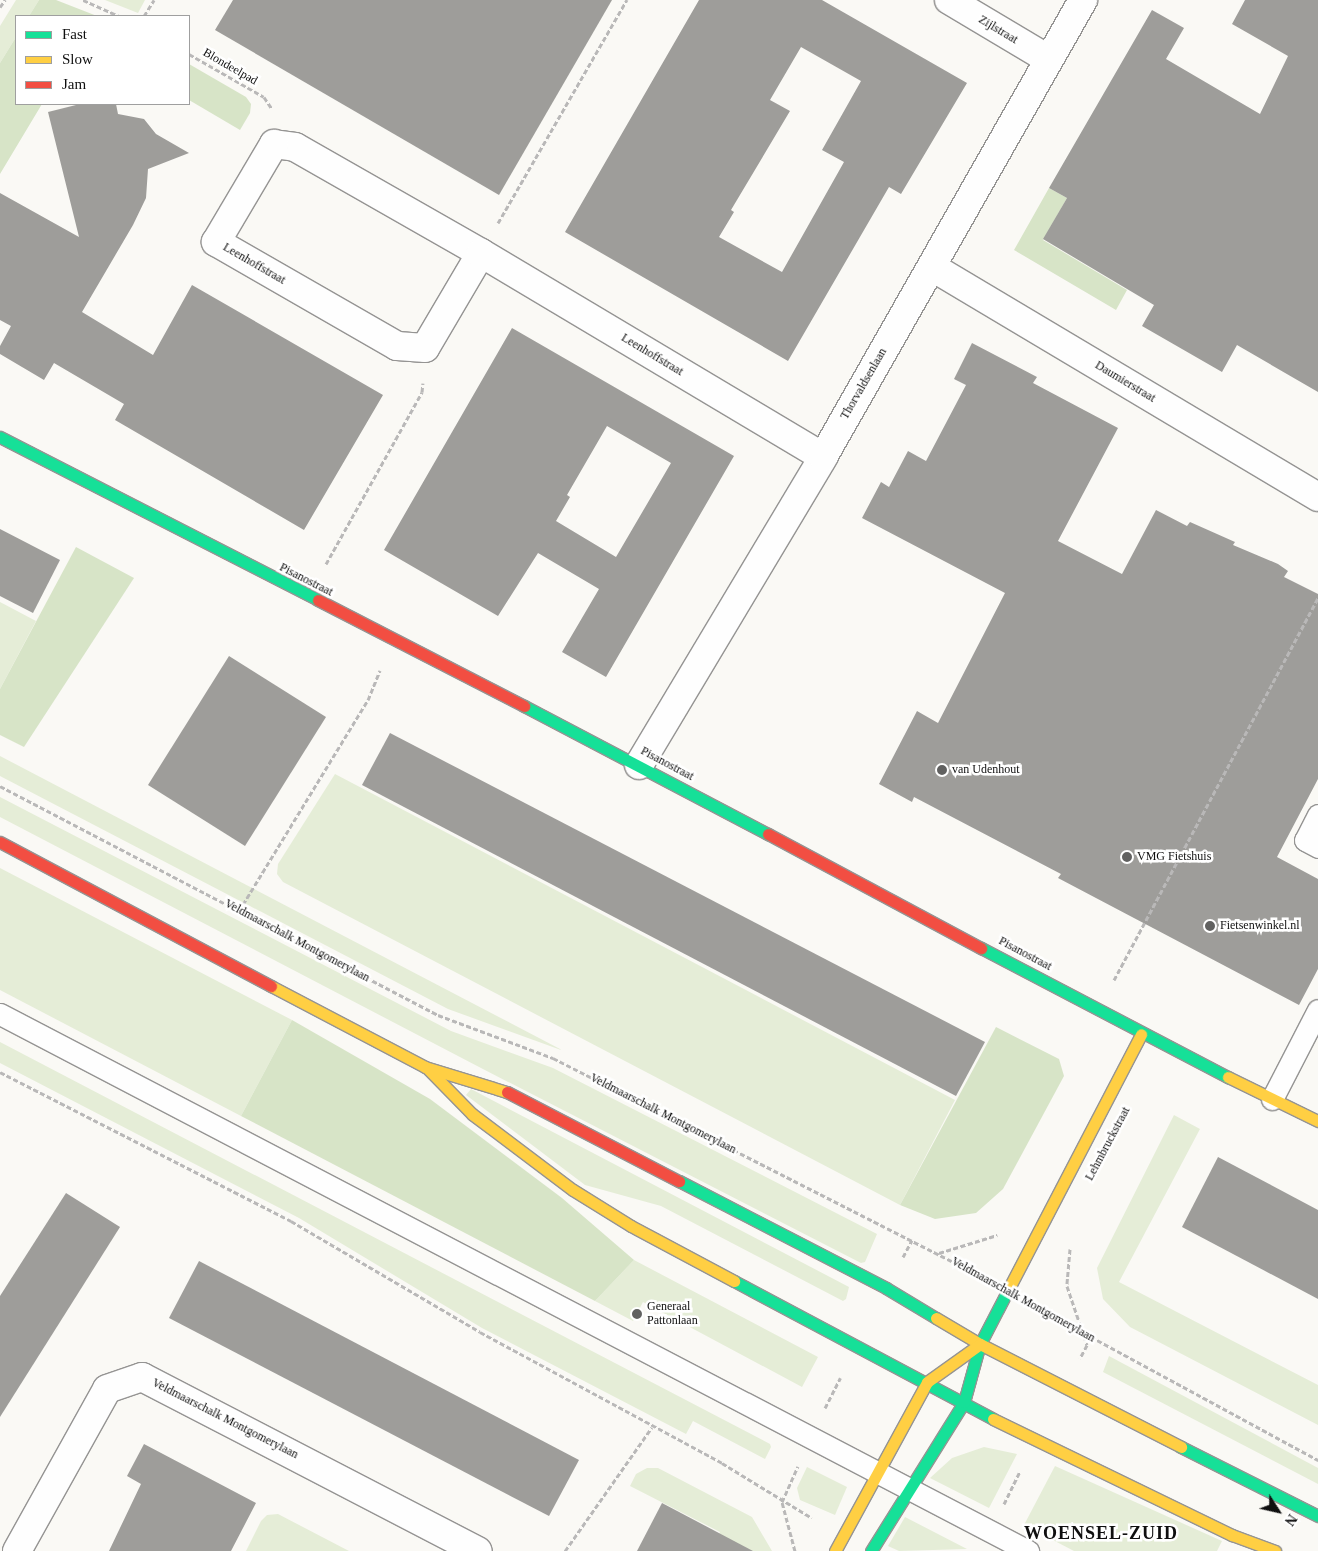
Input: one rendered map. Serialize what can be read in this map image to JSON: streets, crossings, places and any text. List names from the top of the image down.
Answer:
{
  "streets": {
    "main road": ["Pisanostraat", "Lehmbruckstraat"],
    "street": [
      "Zijlstraat",
      "Leenhoffstraat",
      "Daumierstraat",
      "Thorvaldsenlaan",
      "Veldmaarschalk Montgomerylaan"
    ],
    "path": ["Blondeelpad"]
  },
  "crossings": [
    ["Zijlstraat", "Thorvaldsenlaan"],
    ["Blondeelpad", "Leenhoffstraat"],
    ["Leenhoffstraat", "Thorvaldsenlaan"],
    ["Daumierstraat", "Thorvaldsenlaan"],
    ["Thorvaldsenlaan", "Pisanostraat"],
    ["Pisanostraat", "Lehmbruckstraat"],
    ["Veldmaarschalk Montgomerylaan", "Lehmbruckstraat"]
  ],
  "districts": ["WOENSEL-ZUID"],
  "places": [
    "van Udenhout",
    "VMG Fietshuis",
    "Fietsenwinkel.nl",
    "Generaal Pattonlaan"
  ],
  "legend": ["Fast", "Slow", "Jam"],
  "north": "bottom right"
}
